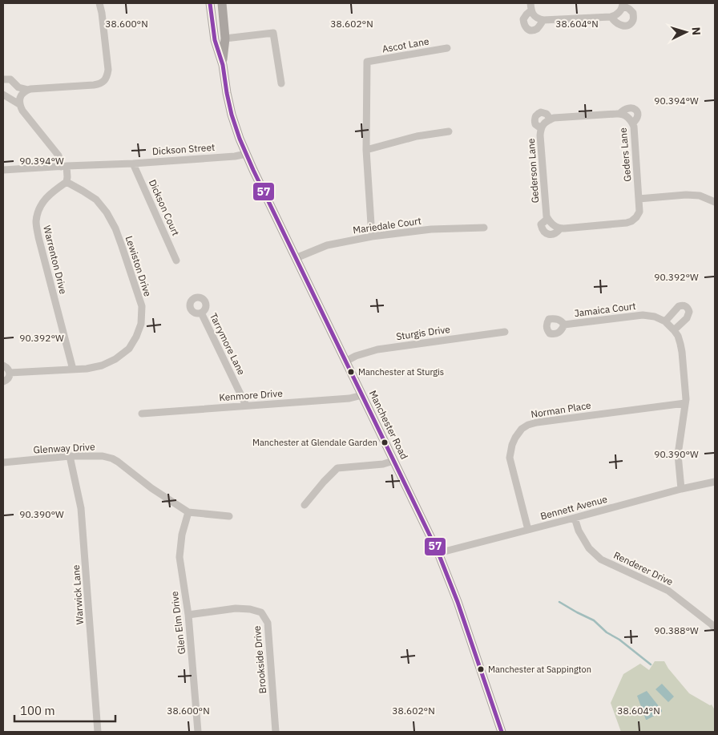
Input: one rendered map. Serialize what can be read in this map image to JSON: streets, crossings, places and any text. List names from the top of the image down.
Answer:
{
  "streets": {
    "main road": ["Manchester Road"],
    "street": [
      "Ascot Lane",
      "Dickson Street",
      "Geders Lane",
      "Gederson Lane",
      "Dickson Court",
      "Mariedale Court",
      "Warrenton Drive",
      "Lewiston Drive",
      "Jamaica Court",
      "Sturgis Drive",
      "Tarrymore Lane",
      "Kenmore Drive",
      "Norman Place",
      "Glenway Drive",
      "Bennett Avenue",
      "Renderer Drive",
      "Warwick Lane",
      "Glen Elm Drive",
      "Brookside Drive"
    ]
  },
  "crossings": [
    ["Dickson Street", "Dickson Court"],
    ["Dickson Street", "Manchester Road"],
    ["Geders Lane", "Gederson Lane"],
    ["Mariedale Court", "Manchester Road"],
    ["Warrenton Drive", "Lewiston Drive"],
    ["Jamaica Court", "Norman Place"],
    ["Jamaica Court", "Bennett Avenue"],
    ["Sturgis Drive", "Manchester Road"],
    ["Tarrymore Lane", "Kenmore Drive"],
    ["Kenmore Drive", "Manchester Road"],
    ["Norman Place", "Bennett Avenue"],
    ["Manchester Road", "Bennett Avenue"],
    ["Glenway Drive", "Warwick Lane"],
    ["Glenway Drive", "Glen Elm Drive"],
    ["Bennett Avenue", "Renderer Drive"],
    ["Glen Elm Drive", "Brookside Drive"]
  ],
  "places": ["Manchester at Sturgis", "Manchester at Glendale Garden", "Manchester at Sappington"],
  "lines": ["transit line 57"],
  "scale_bar": "100 m",
  "north": "right",
  "coordinates": [
    "38.600°N",
    "38.602°N",
    "38.604°N",
    "90.394°W",
    "90.392°W",
    "90.390°W",
    "90.388°W"
  ]
}
